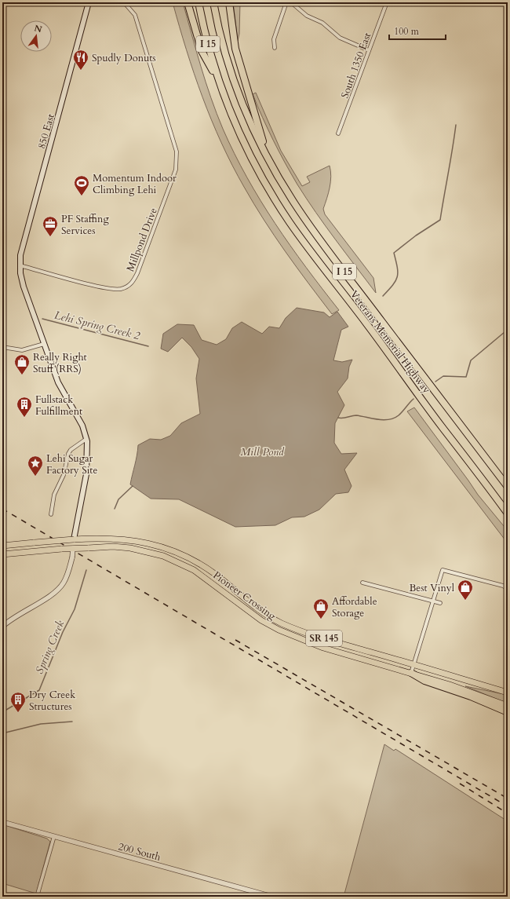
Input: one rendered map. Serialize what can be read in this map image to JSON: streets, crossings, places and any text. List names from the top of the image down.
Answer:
{
  "streets": {
    "highway": [
      "I 15",
      "Veterans Memorial Highway",
      "Pioneer Crossing",
      "SR 145"
    ],
    "main road": ["850 East"],
    "street": ["South 1350 East", "Millpond Drive", "200 South"]
  },
  "crossings": [
    ["850 East", "Millpond Drive"],
    ["850 East", "Pioneer Crossing"]
  ],
  "water": ["Lehi Spring Creek 2", "Mill Pond", "Spring Creek"],
  "places": {
    "restaurant": ["Spudly Donuts"],
    "sports": ["Momentum Indoor Climbing Lehi"],
    "office": ["PF Staffing Services"],
    "shop": ["Really Right Stuff (RRS)", "Best Vinyl", "Affordable Storage"],
    "building": ["Fullstack Fulfillment", "Dry Creek Structures"],
    "place": ["Lehi Sugar Factory Site"]
  },
  "scale_bar": "100 m",
  "north": "top"
}
